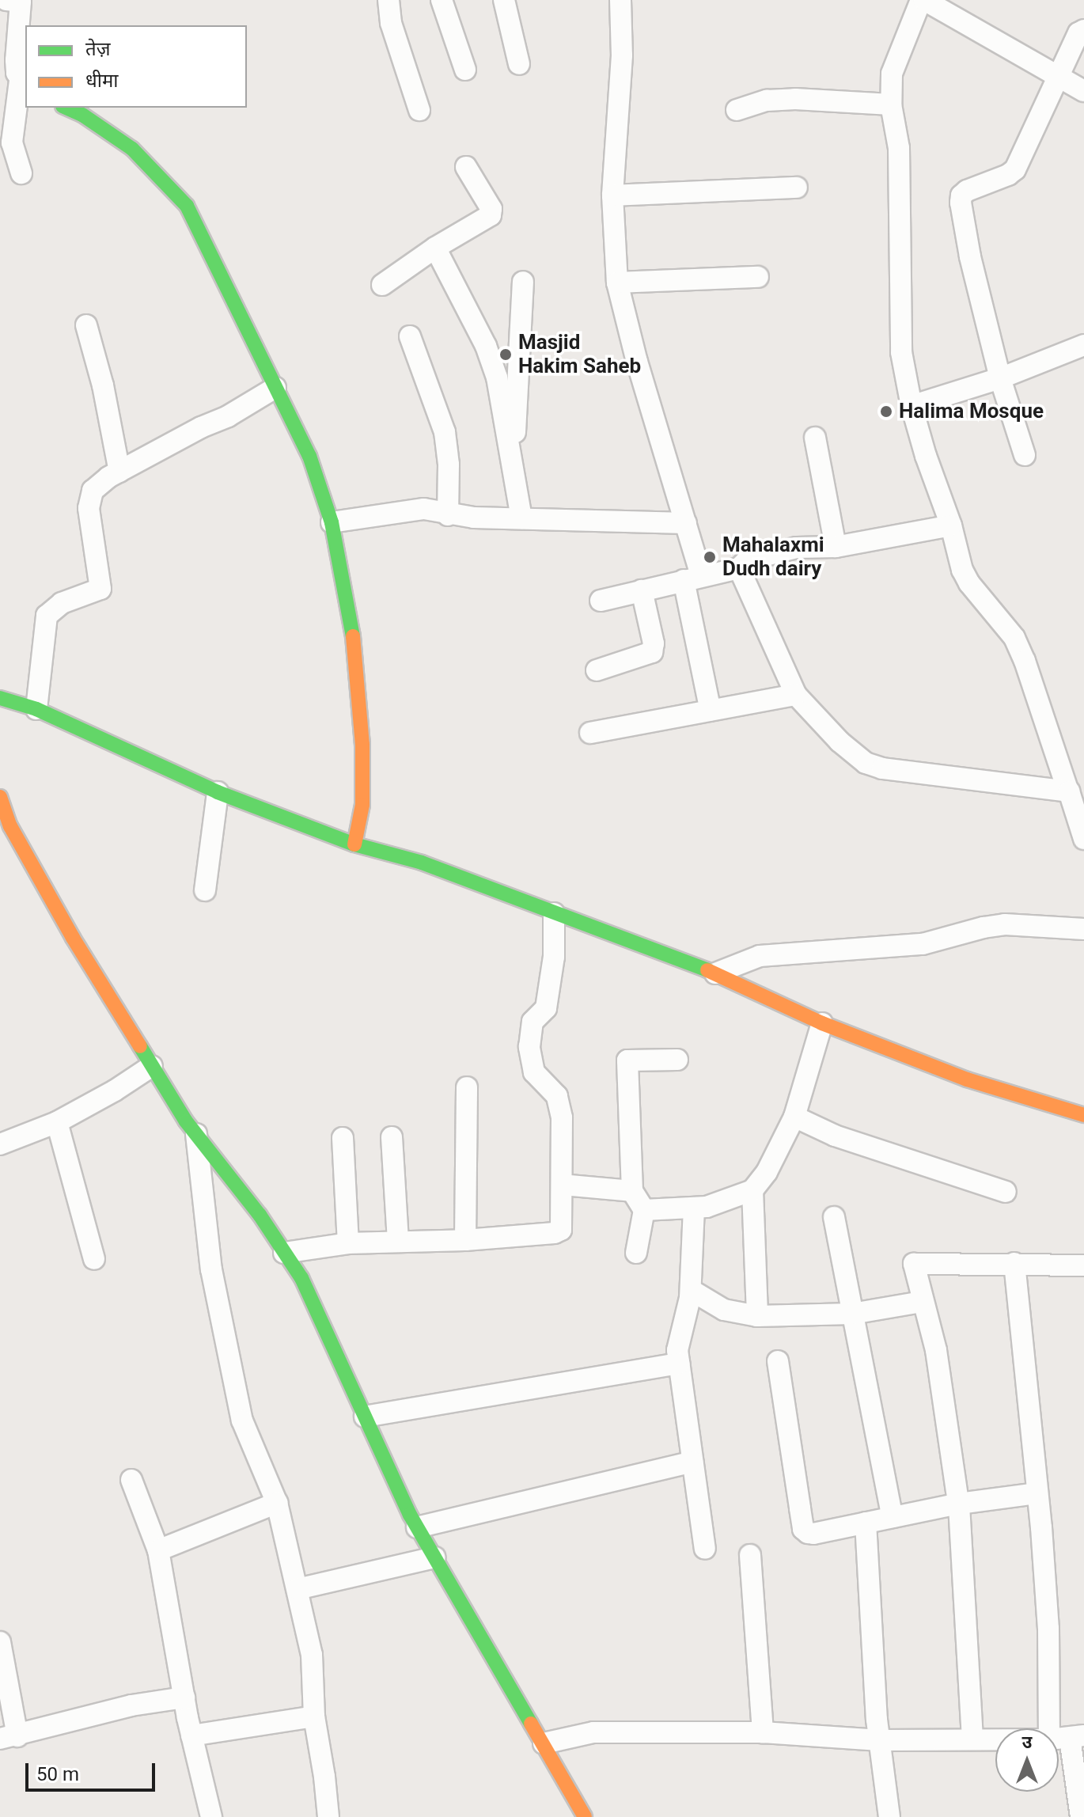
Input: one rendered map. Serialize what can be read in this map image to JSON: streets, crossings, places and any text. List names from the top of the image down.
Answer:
{
  "places": ["Masjid Hakim Saheb", "Halima Mosque", "Mahalaxmi Dudh dairy"],
  "legend": ["तेज़", "धीमा"],
  "scale_bar": "50 m",
  "north": "top"
}
